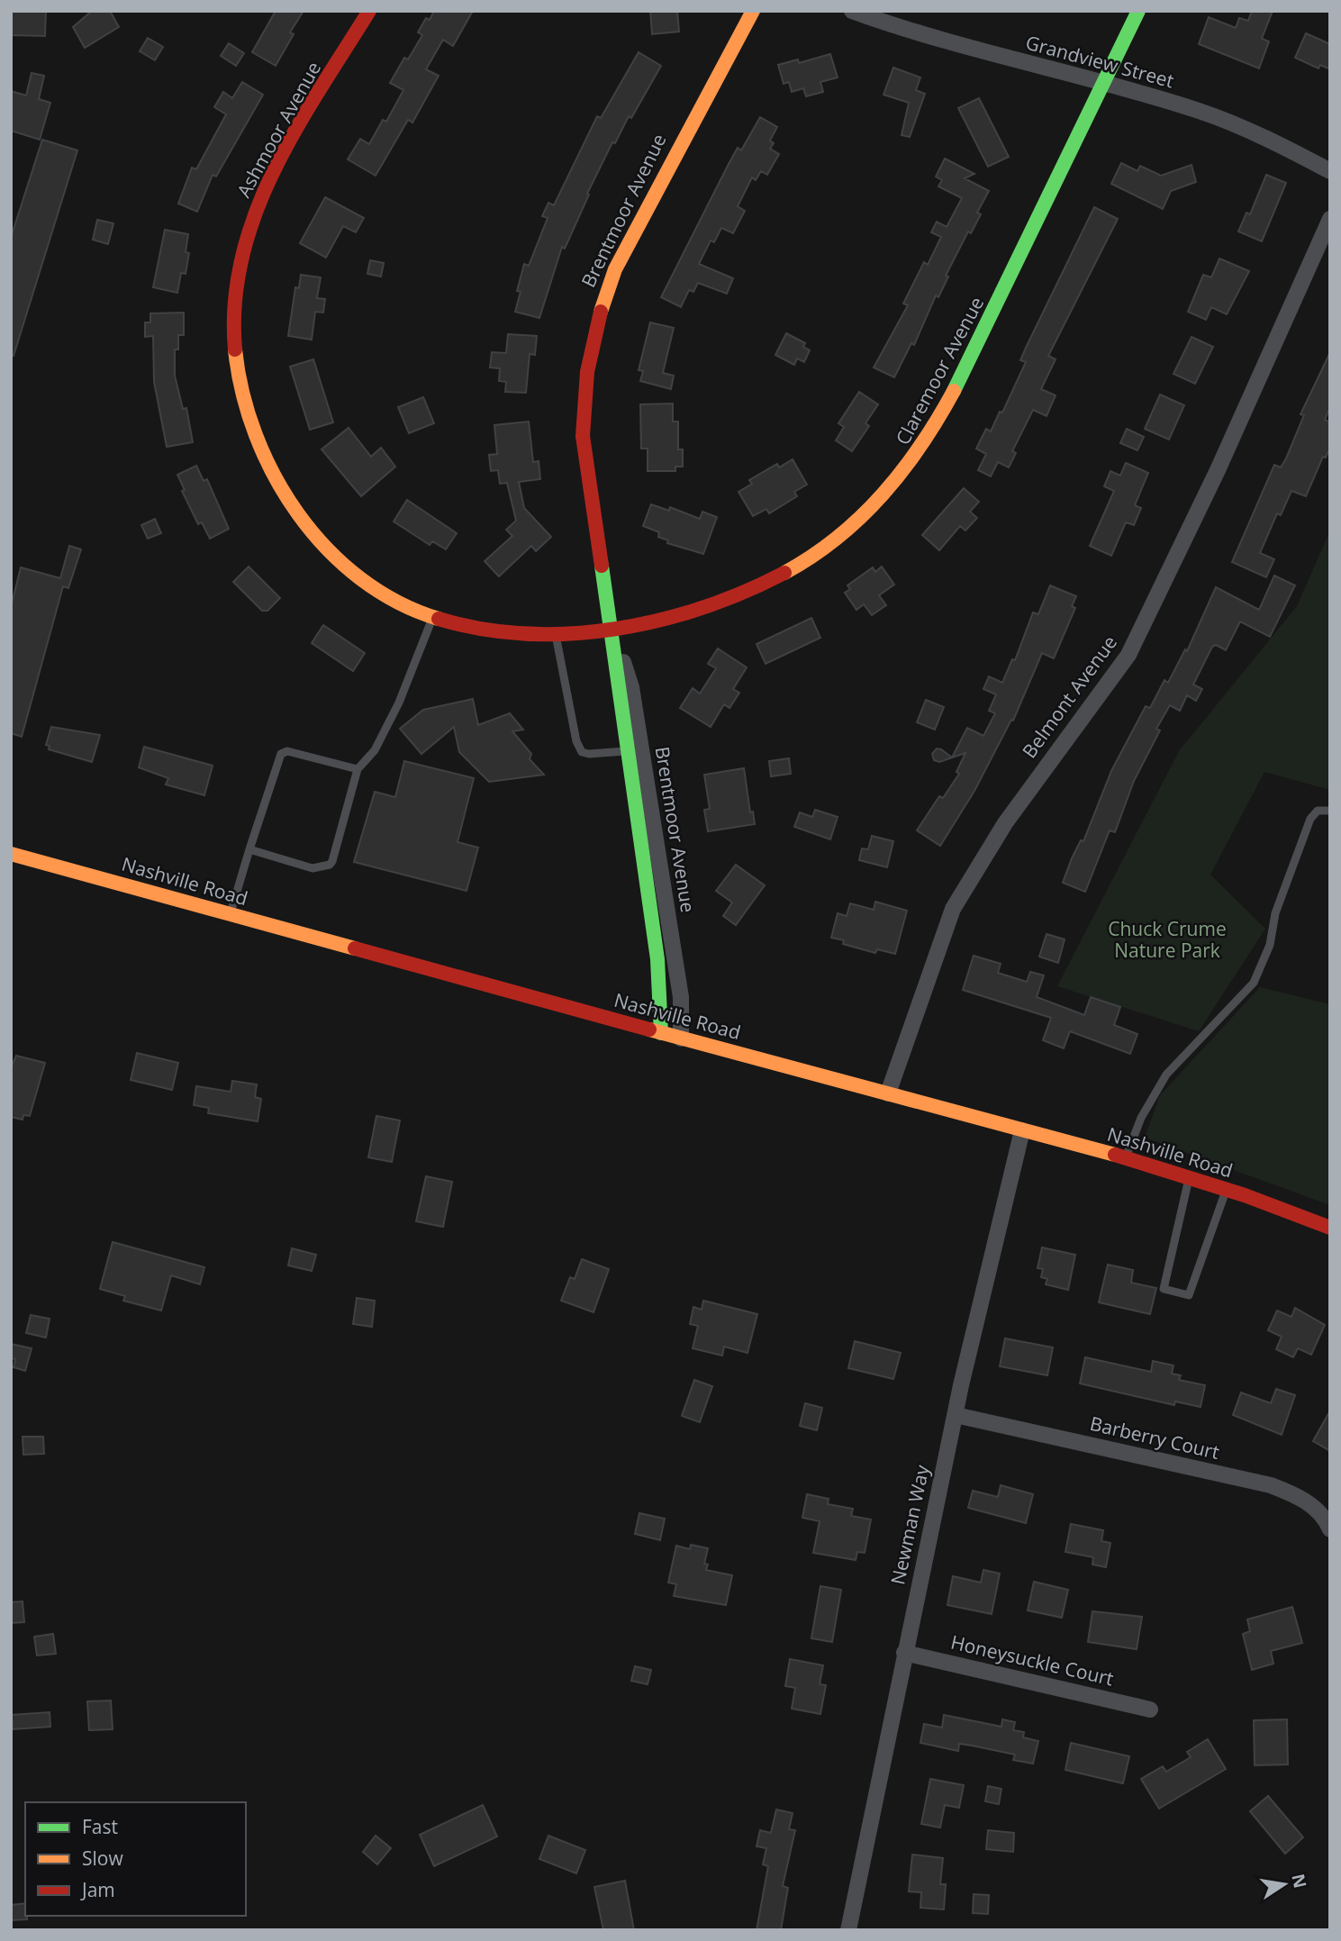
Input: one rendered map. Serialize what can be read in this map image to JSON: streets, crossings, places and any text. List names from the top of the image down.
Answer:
{
  "streets": {
    "street": [
      "Grandview Street",
      "Ashmoor Avenue",
      "Brentmoor Avenue",
      "Claremoor Avenue",
      "Belmont Avenue",
      "Nashville Road",
      "Barberry Court",
      "Newman Way",
      "Honeysuckle Court"
    ]
  },
  "crossings": [
    ["Grandview Street", "Claremoor Avenue"],
    ["Ashmoor Avenue", "Brentmoor Avenue"],
    ["Ashmoor Avenue", "Claremoor Avenue"],
    ["Brentmoor Avenue", "Claremoor Avenue"],
    ["Brentmoor Avenue", "Nashville Road"],
    ["Belmont Avenue", "Nashville Road"],
    ["Nashville Road", "Newman Way"],
    ["Barberry Court", "Newman Way"],
    ["Newman Way", "Honeysuckle Court"]
  ],
  "parks": ["Chuck Crume Nature Park"],
  "legend": ["Fast", "Slow", "Jam"],
  "north": "right"
}
